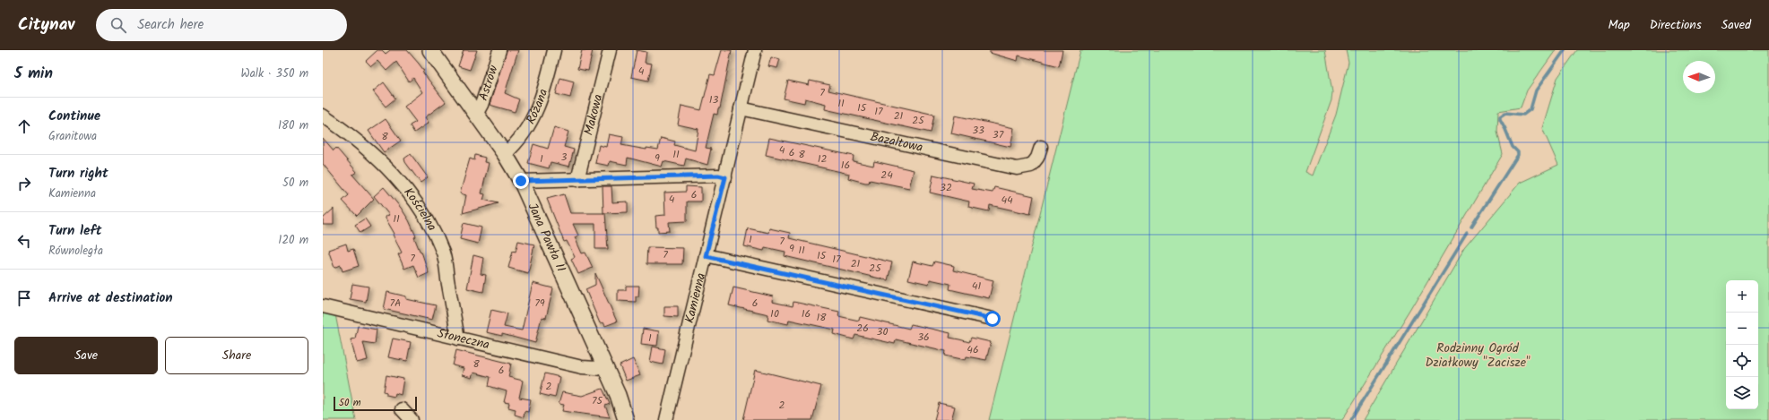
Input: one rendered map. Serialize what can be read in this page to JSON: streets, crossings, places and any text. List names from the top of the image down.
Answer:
{
  "streets": {
    "street": [
      "Astrów",
      "Różana",
      "Makowa",
      "Bazaltowa",
      "Kościelna",
      "Jana Pawła II",
      "Kamienna",
      "Słoneczna"
    ]
  },
  "crossings": [
    ["Astrów", "Jana Pawła II"],
    ["Różana", "Jana Pawła II"],
    ["Bazaltowa", "Kamienna"],
    ["Kościelna", "Słoneczna"],
    ["Jana Pawła II", "Słoneczna"]
  ],
  "parks": ["Rodzinny Ogród Działkowy \"Zacisze\""],
  "house_numbers": [
    "4",
    "7",
    "13",
    "11",
    "15",
    "17",
    "21",
    "25",
    "33",
    "37",
    "8",
    "4",
    "6",
    "11",
    "8",
    "3",
    "9",
    "1",
    "12",
    "16",
    "24",
    "32",
    "6",
    "4",
    "44",
    "11",
    "1",
    "7",
    "9",
    "11",
    "7",
    "15",
    "7",
    "17",
    "21",
    "25",
    "41",
    "7A",
    "79",
    "6",
    "10",
    "16",
    "18",
    "26",
    "30",
    "36",
    "1",
    "46",
    "8",
    "6",
    "2",
    "75",
    "2"
  ],
  "scale_bar": "50 m",
  "north": "left",
  "page": {
    "header": "Citynav",
    "search": "Search here",
    "nav": ["Map", "Directions", "Saved"],
    "heading": ["5 min", "Walk · 350 m"],
    "list": [
      ["Continue", "Granitowa", "180 m"],
      ["Turn right", "Kamienna", "50 m"],
      ["Turn left", "Równoległa", "120 m"],
      "Arrive at destination"
    ],
    "map_buttons": ["+", "−"],
    "buttons": ["Save", "Share"],
    "scale": "50 m"
  }
}
